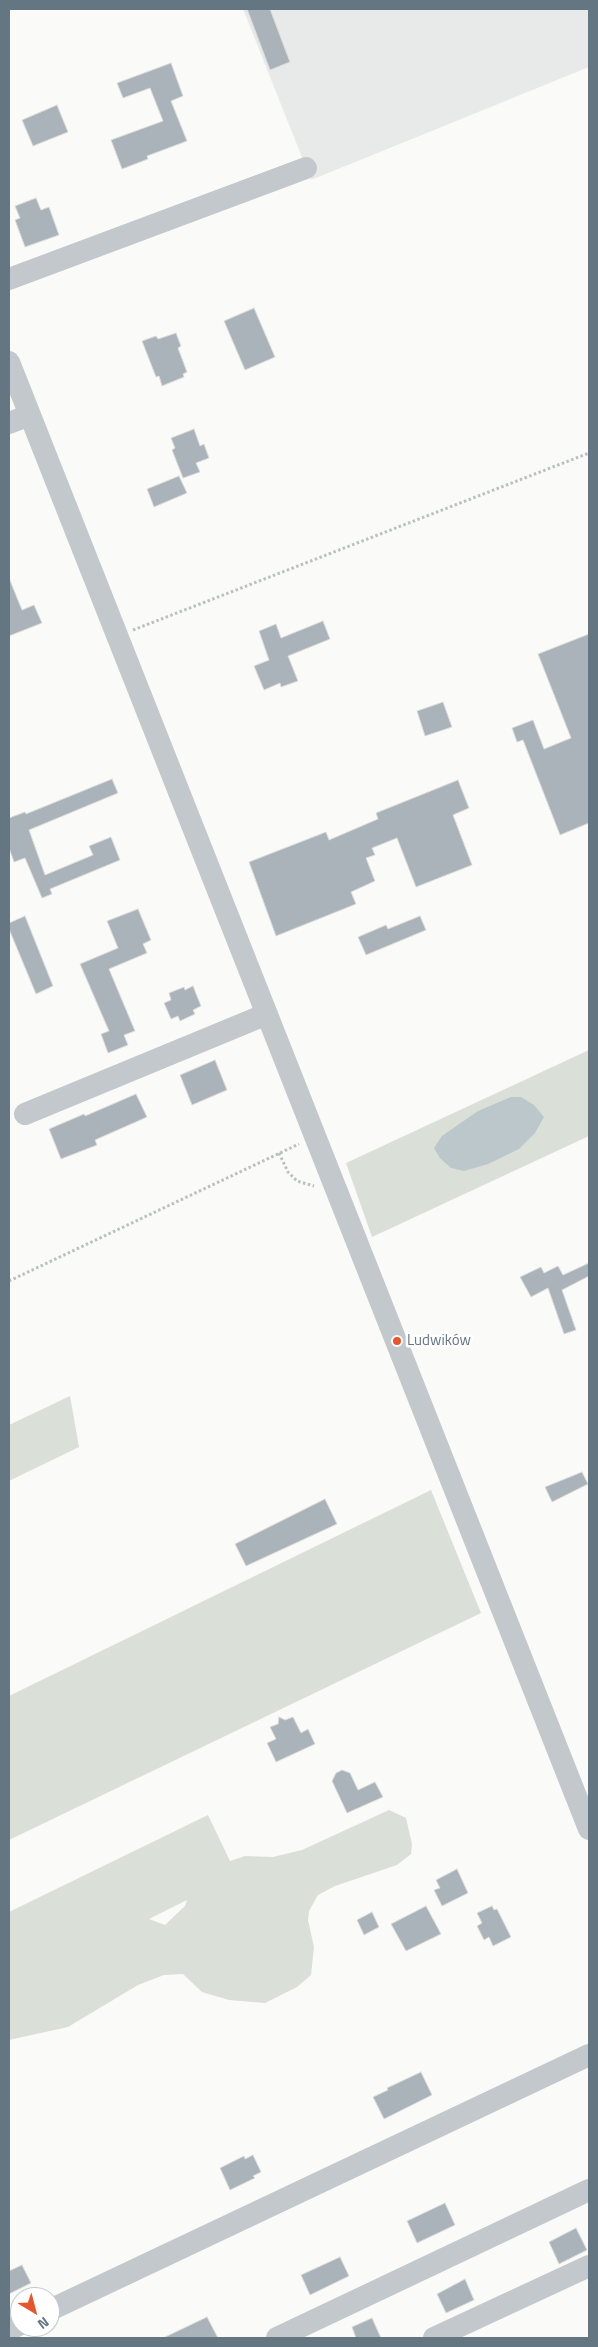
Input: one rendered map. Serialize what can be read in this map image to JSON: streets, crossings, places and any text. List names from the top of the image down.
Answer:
{
  "places": ["Ludwików"],
  "north": "bottom right"
}
